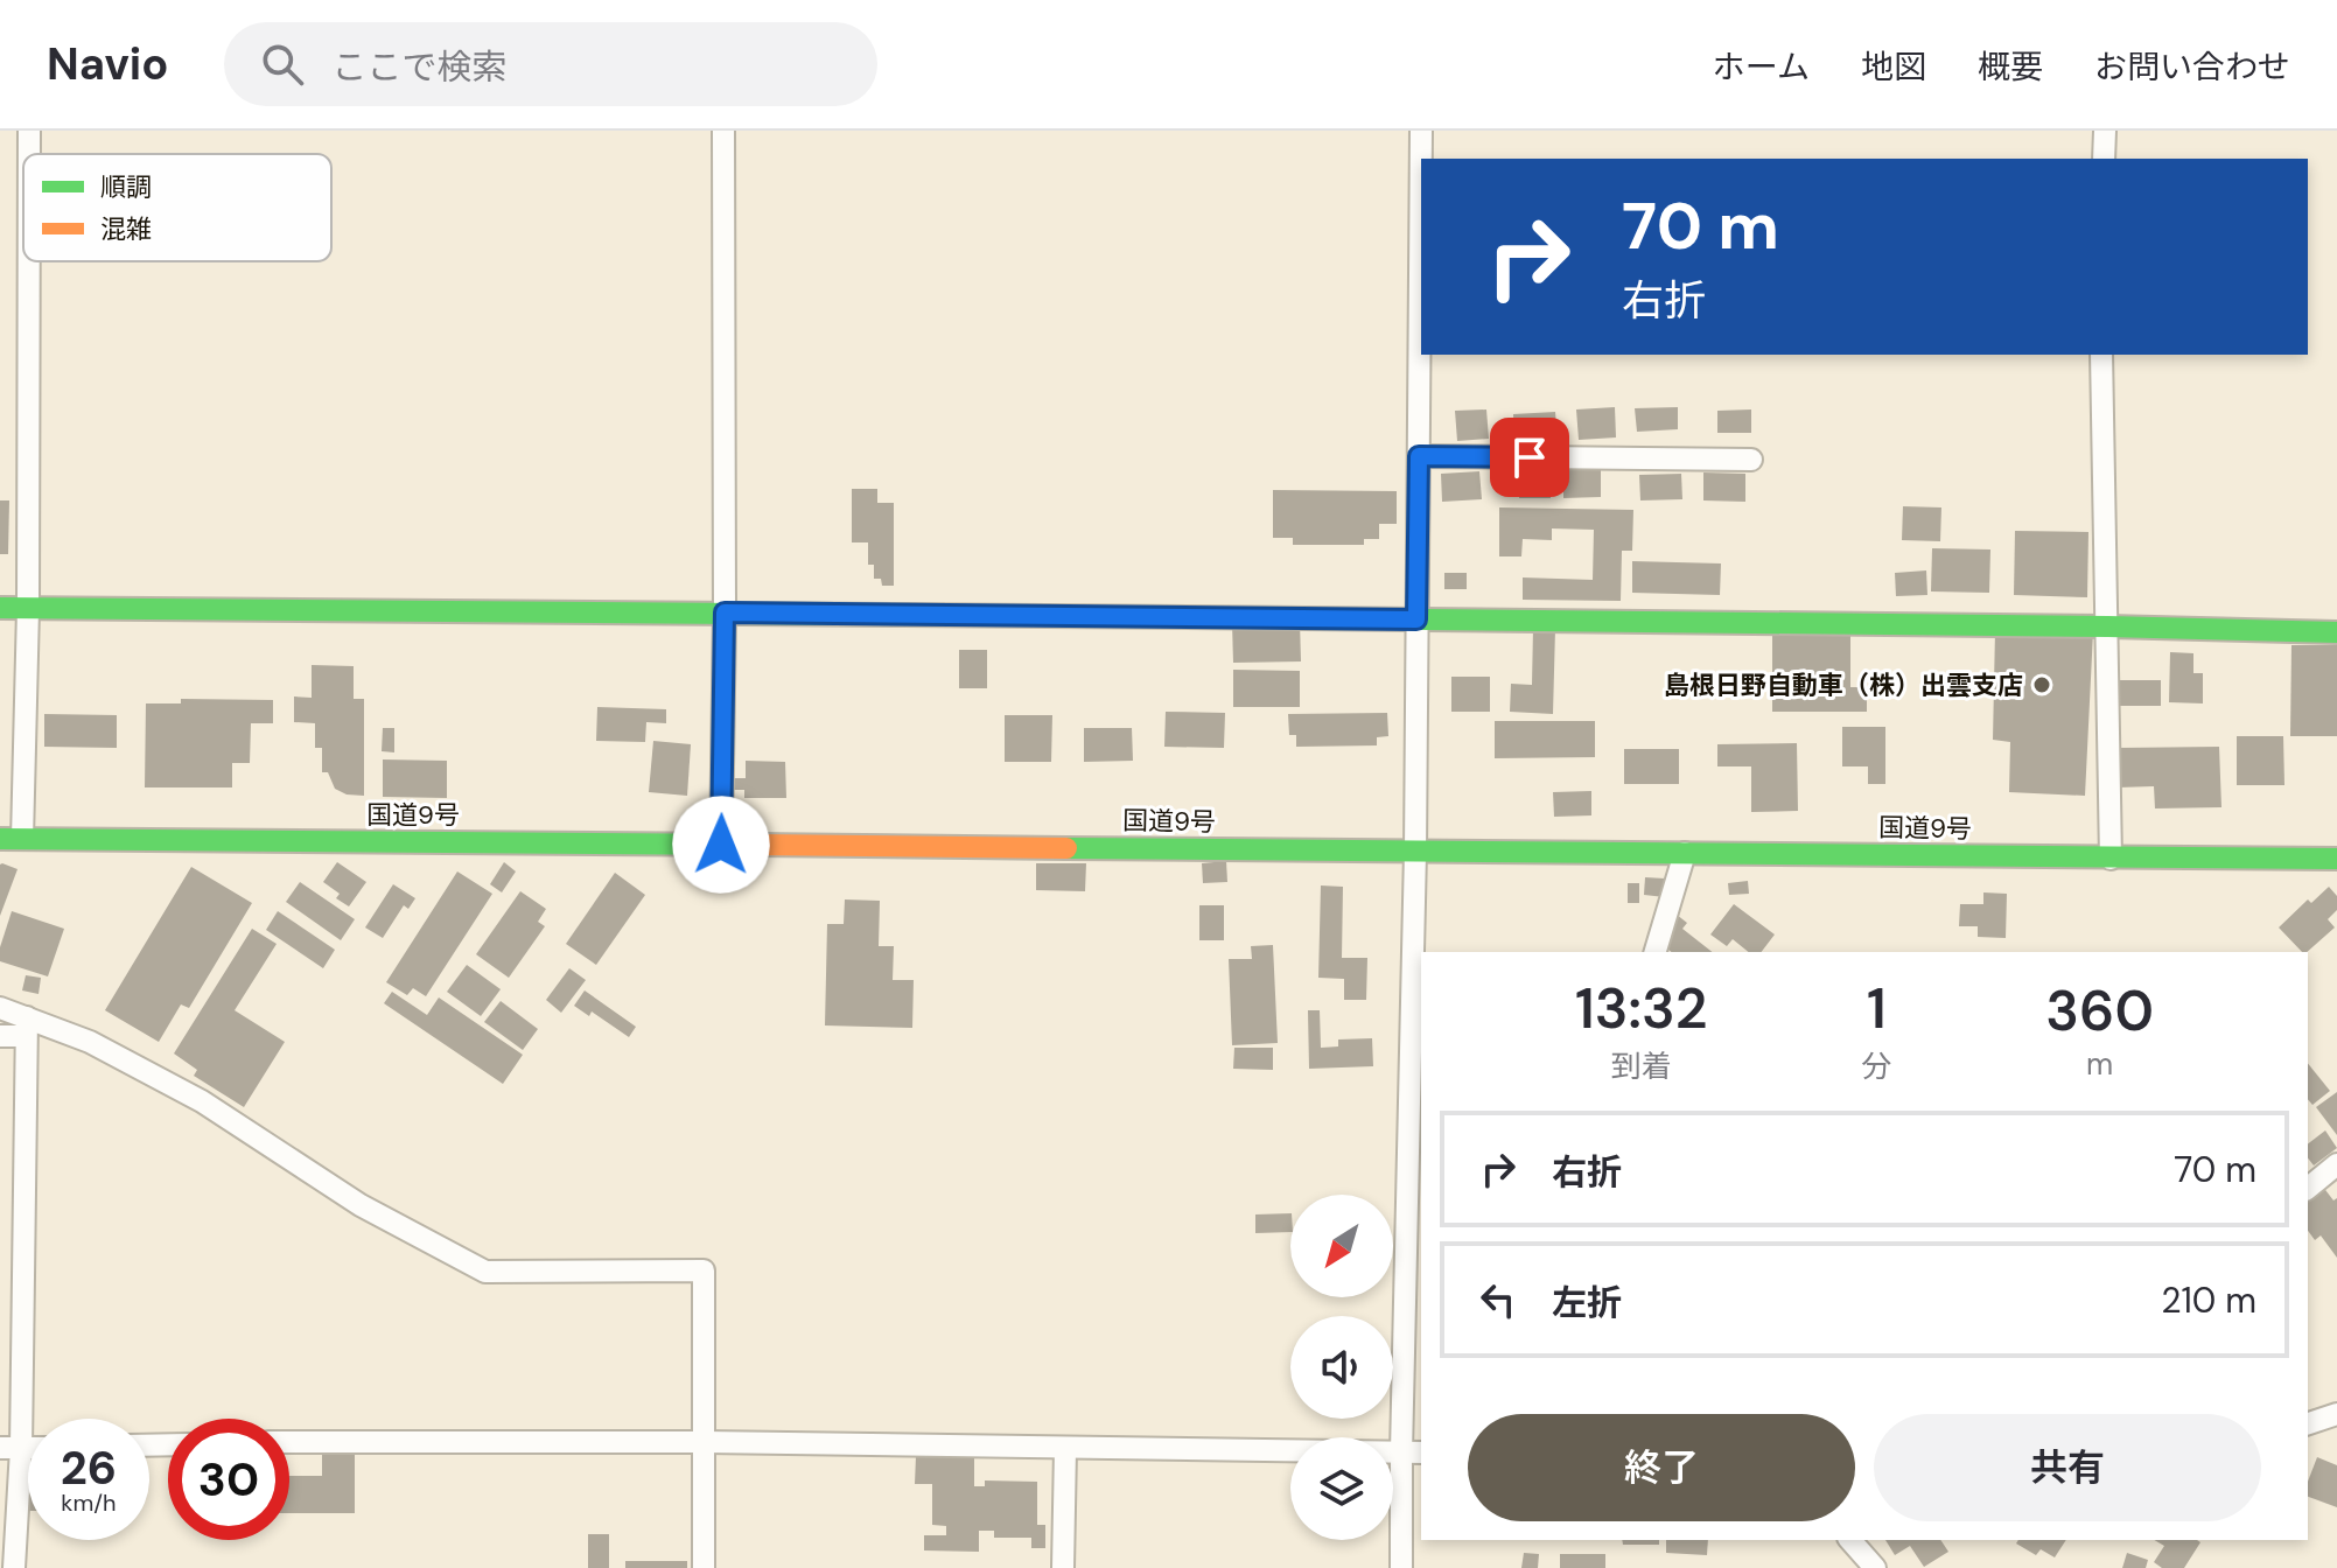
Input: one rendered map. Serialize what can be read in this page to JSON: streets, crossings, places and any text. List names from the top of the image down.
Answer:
{
  "streets": {
    "main road": ["国道9号"]
  },
  "places": ["島根日野自動車（株）出雲支店"],
  "legend": ["順調", "混雑"],
  "north": "bottom left",
  "page": {
    "header": "Navio",
    "search": "ここで検索",
    "nav": [
      "ホーム",
      "地図",
      "概要",
      "お問い合わせ"
    ],
    "turn": ["70 m", "右折"],
    "eta": [
      "13:32",
      "到着",
      "1",
      "分",
      "360",
      "m"
    ],
    "list": [
      {
        "name": "右折",
        "value": "70 m"
      },
      {
        "name": "左折",
        "value": "210 m"
      }
    ],
    "buttons": ["終了", "共有"],
    "speed": "26 km/h",
    "limit": "30"
  }
}
